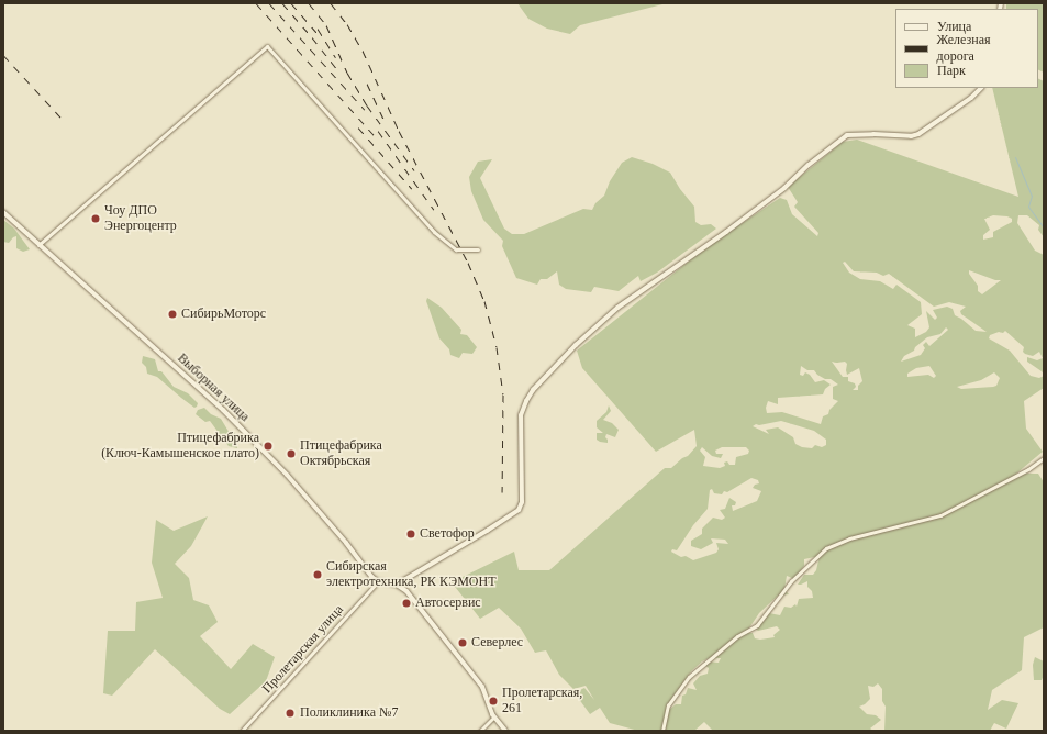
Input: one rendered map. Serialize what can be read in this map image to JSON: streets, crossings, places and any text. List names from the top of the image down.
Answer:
{
  "streets": {
    "street": ["Выборная улица", "Пролетарская улица"]
  },
  "crossings": [
    ["Выборная улица", "Пролетарская улица"]
  ],
  "places": [
    "Чоу ДПО Энергоцентр",
    "СибирьМоторс",
    "Птицефабрика (Ключ-Камышенское плато)",
    "Птицефабрика Октябрьская",
    "Светофор",
    "Сибирская электротехника, РК КЭМОНТ",
    "Автосервис",
    "Северлес",
    "Пролетарская, 261",
    "Поликлиника №7"
  ],
  "legend": ["Улица", "Железная дорога", "Парк"]
}
